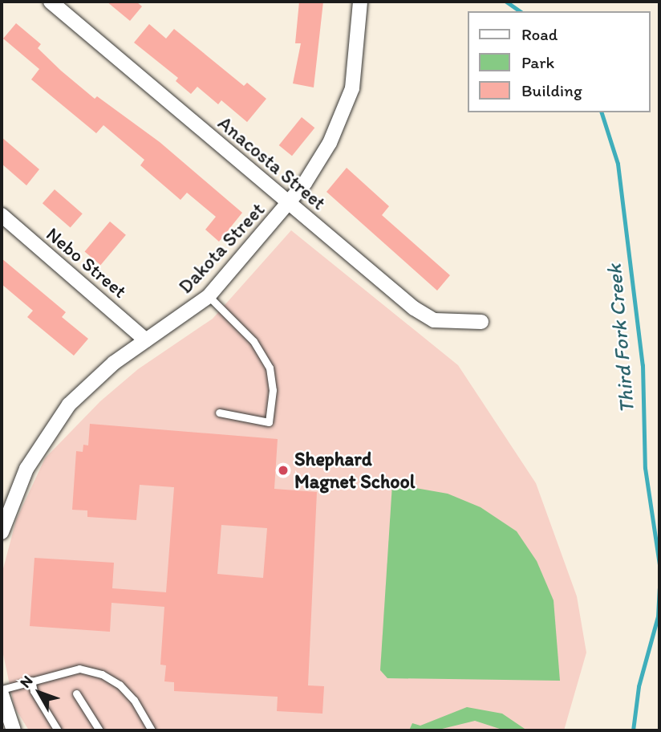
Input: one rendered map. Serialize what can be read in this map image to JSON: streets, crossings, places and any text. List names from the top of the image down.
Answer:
{
  "streets": {
    "street": ["Anacosta Street", "Dakota Street", "Nebo Street"]
  },
  "crossings": [
    ["Anacosta Street", "Dakota Street"],
    ["Dakota Street", "Nebo Street"]
  ],
  "water": ["Third Fork Creek"],
  "places": ["Shephard Magnet School"],
  "legend": ["Road", "Park", "Building"],
  "north": "top left"
}
